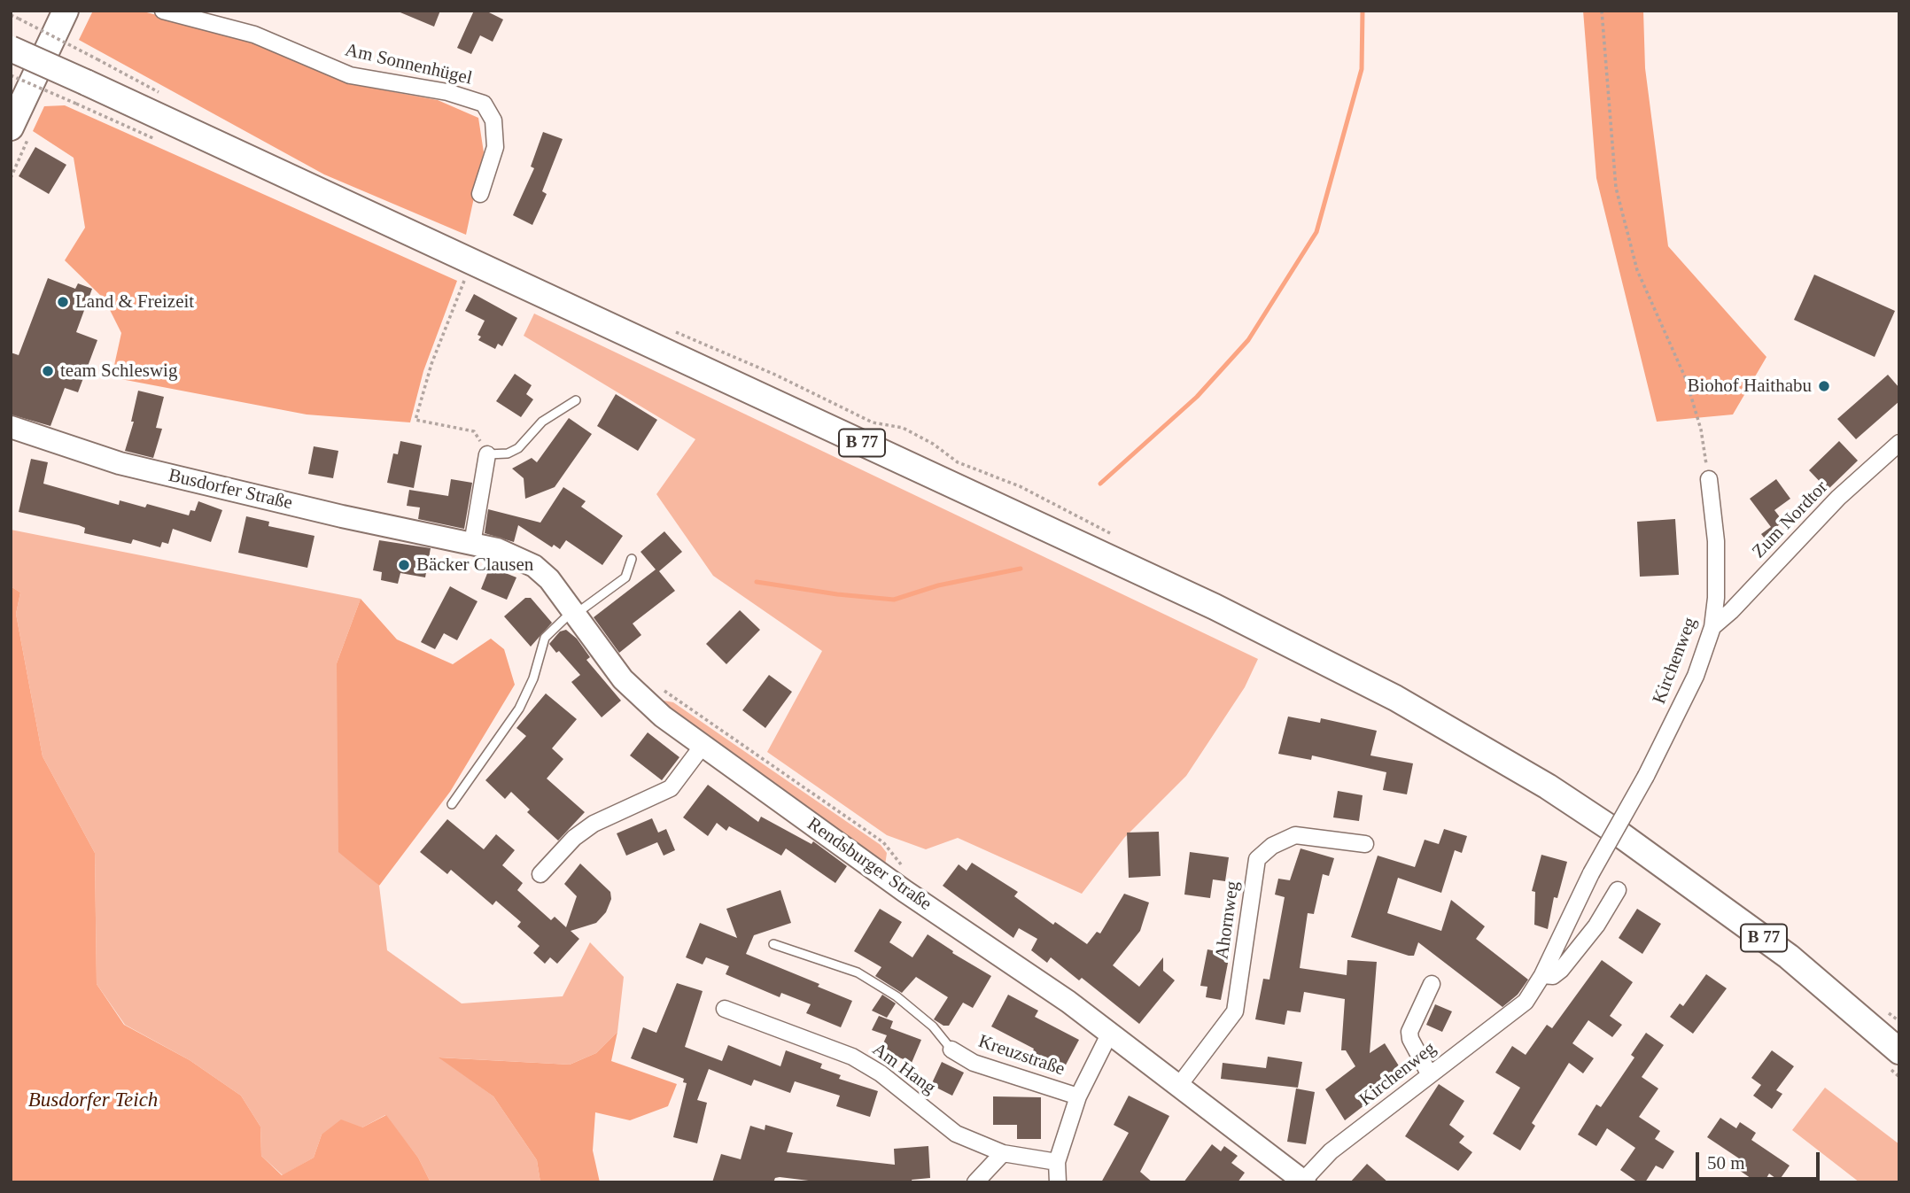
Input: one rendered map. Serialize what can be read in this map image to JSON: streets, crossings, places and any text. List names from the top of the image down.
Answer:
{
  "streets": {
    "main road": ["B 77"],
    "street": [
      "Am Sonnenhügel",
      "Busdorfer Straße",
      "Zum Nordtor",
      "Kirchenweg",
      "Rendsburger Straße",
      "Ahornweg",
      "Kreuzstraße",
      "Am Hang"
    ]
  },
  "crossings": [
    ["Busdorfer Straße", "Rendsburger Straße"],
    ["Zum Nordtor", "Kirchenweg"],
    ["Kirchenweg", "Rendsburger Straße"],
    ["Rendsburger Straße", "Ahornweg"],
    ["Rendsburger Straße", "Kreuzstraße"],
    ["Kreuzstraße", "Am Hang"]
  ],
  "water": ["Busdorfer Teich"],
  "places": [
    "Land & Freizeit",
    "team Schleswig",
    "Biohof Haithabu",
    "Bäcker Clausen"
  ],
  "scale_bar": "50 m"
}
